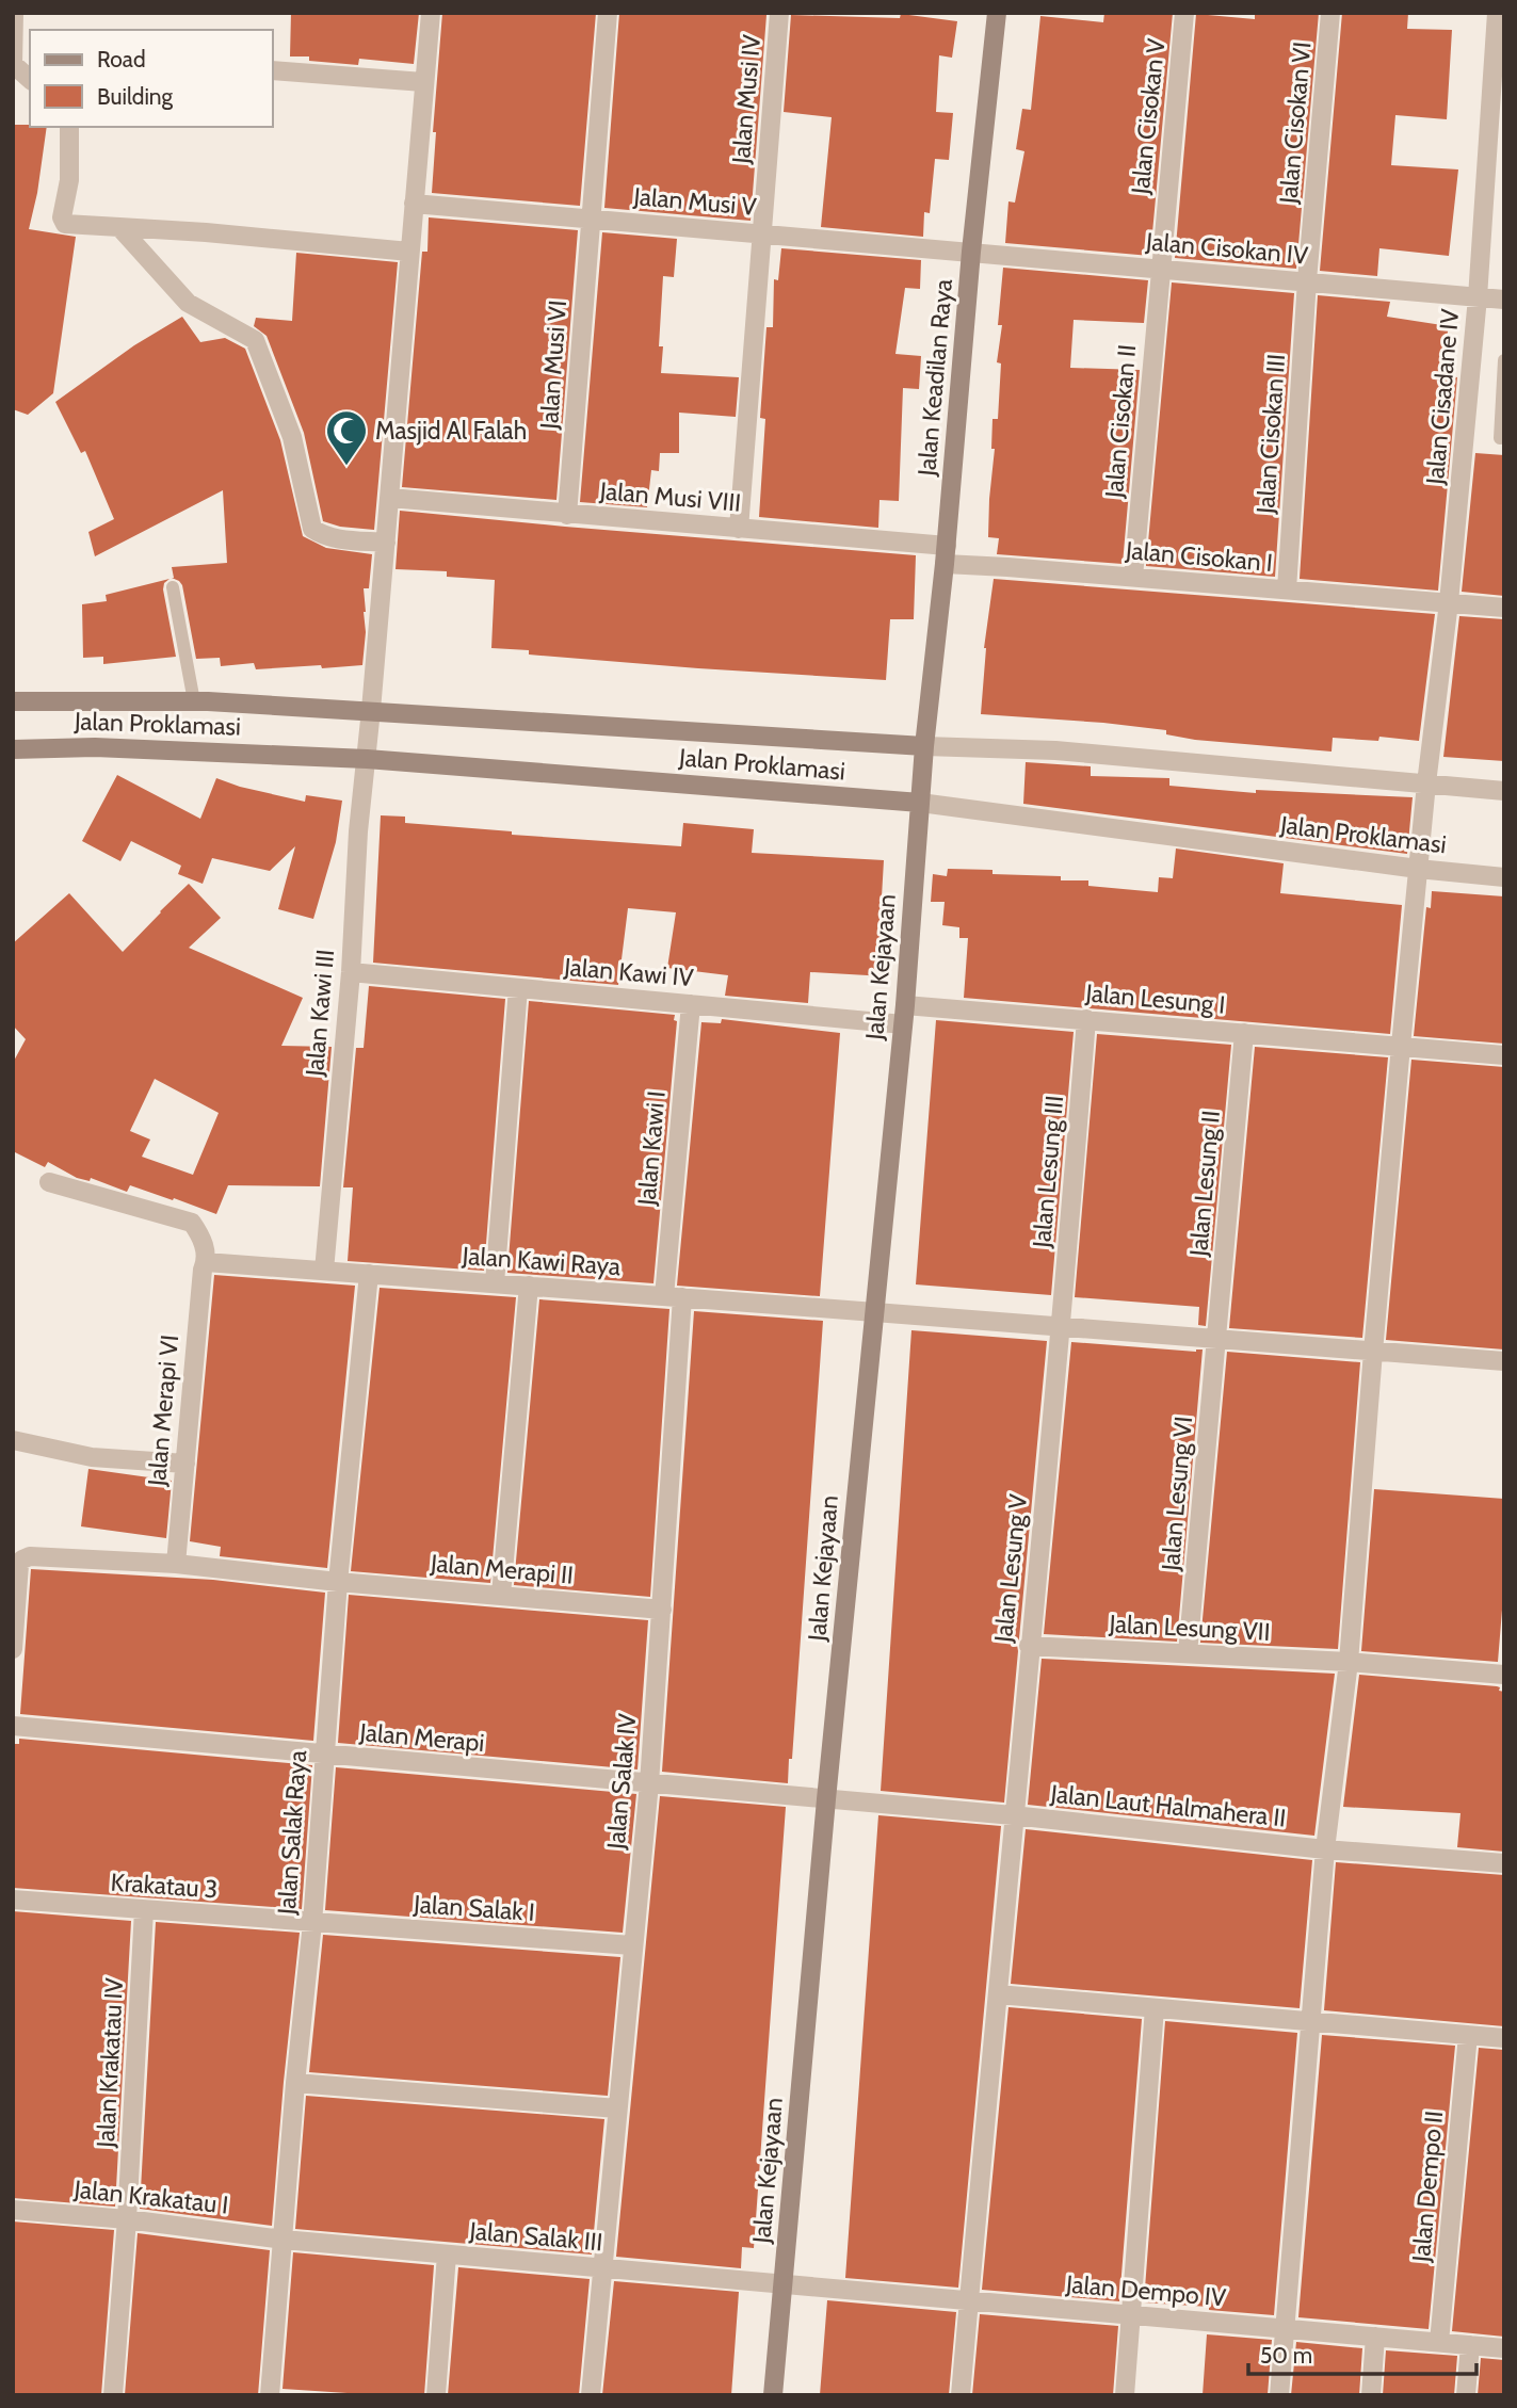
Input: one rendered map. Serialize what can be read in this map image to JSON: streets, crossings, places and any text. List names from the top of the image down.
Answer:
{
  "streets": {
    "street": [
      "Jalan Musi IV",
      "Jalan Cisokan V",
      "Jalan Cisokan VI",
      "Jalan Musi V",
      "Jalan Cisokan IV",
      "Jalan Musi VI",
      "Jalan Keadilan Raya",
      "Jalan Cisadane IV",
      "Jalan Cisokan II",
      "Jalan Cisokan III",
      "Jalan Musi VIII",
      "Jalan Cisokan I",
      "Jalan Proklamasi",
      "Jalan Kejayaan",
      "Jalan Kawi IV",
      "Jalan Lesung I",
      "Jalan Kawi III",
      "Jalan Kawi I",
      "Jalan Lesung III",
      "Jalan Lesung II",
      "Jalan Kawi Raya",
      "Jalan Merapi VI",
      "Jalan Lesung VI",
      "Jalan Lesung V",
      "Jalan Merapi II",
      "Jalan Lesung VII",
      "Jalan Merapi",
      "Jalan Salak IV",
      "Jalan Laut Halmahera II",
      "Jalan Salak Raya",
      "Krakatau 3",
      "Jalan Salak I",
      "Jalan Krakatau IV",
      "Jalan Dempo II",
      "Jalan Krakatau I",
      "Jalan Salak III",
      "Jalan Dempo IV"
    ]
  },
  "crossings": [
    ["Jalan Musi IV", "Jalan Musi V"],
    ["Jalan Musi IV", "Jalan Musi VIII"],
    ["Jalan Cisokan V", "Jalan Cisokan IV"],
    ["Jalan Cisokan V", "Jalan Cisokan II"],
    ["Jalan Cisokan VI", "Jalan Cisokan IV"],
    ["Jalan Cisokan VI", "Jalan Cisokan III"],
    ["Jalan Musi V", "Jalan Cisokan IV"],
    ["Jalan Musi V", "Jalan Musi VI"],
    ["Jalan Musi V", "Jalan Keadilan Raya"],
    ["Jalan Musi V", "Jalan Kawi III"],
    ["Jalan Cisokan IV", "Jalan Keadilan Raya"],
    ["Jalan Cisokan IV", "Jalan Cisadane IV"],
    ["Jalan Cisokan IV", "Jalan Cisokan II"],
    ["Jalan Cisokan IV", "Jalan Cisokan III"],
    ["Jalan Musi VI", "Jalan Musi VIII"],
    ["Jalan Keadilan Raya", "Jalan Musi VIII"],
    ["Jalan Keadilan Raya", "Jalan Cisokan I"],
    ["Jalan Keadilan Raya", "Jalan Proklamasi"],
    ["Jalan Keadilan Raya", "Jalan Kejayaan"],
    ["Jalan Cisadane IV", "Jalan Cisokan I"],
    ["Jalan Cisadane IV", "Jalan Proklamasi"],
    ["Jalan Cisadane IV", "Jalan Lesung I"],
    ["Jalan Cisadane IV", "Jalan Kawi Raya"],
    ["Jalan Cisadane IV", "Jalan Lesung VII"],
    ["Jalan Cisadane IV", "Jalan Laut Halmahera II"],
    ["Jalan Cisadane IV", "Jalan Dempo IV"],
    ["Jalan Cisokan II", "Jalan Cisokan I"],
    ["Jalan Cisokan III", "Jalan Cisokan I"],
    ["Jalan Musi VIII", "Jalan Cisokan I"],
    ["Jalan Musi VIII", "Jalan Kawi III"],
    ["Jalan Proklamasi", "Jalan Kejayaan"],
    ["Jalan Proklamasi", "Jalan Kawi III"],
    ["Jalan Kejayaan", "Jalan Kawi IV"],
    ["Jalan Kejayaan", "Jalan Lesung I"],
    ["Jalan Kejayaan", "Jalan Kawi Raya"],
    ["Jalan Kejayaan", "Jalan Merapi"],
    ["Jalan Kejayaan", "Jalan Laut Halmahera II"],
    ["Jalan Kejayaan", "Jalan Salak III"],
    ["Jalan Kejayaan", "Jalan Dempo IV"],
    ["Jalan Kawi IV", "Jalan Lesung I"],
    ["Jalan Kawi IV", "Jalan Kawi III"],
    ["Jalan Kawi IV", "Jalan Kawi I"],
    ["Jalan Lesung I", "Jalan Lesung III"],
    ["Jalan Lesung I", "Jalan Lesung II"],
    ["Jalan Kawi III", "Jalan Kawi Raya"],
    ["Jalan Kawi I", "Jalan Kawi Raya"],
    ["Jalan Kawi I", "Jalan Salak IV"],
    ["Jalan Lesung III", "Jalan Kawi Raya"],
    ["Jalan Lesung III", "Jalan Lesung V"],
    ["Jalan Lesung II", "Jalan Kawi Raya"],
    ["Jalan Lesung II", "Jalan Lesung VI"],
    ["Jalan Kawi Raya", "Jalan Merapi VI"],
    ["Jalan Kawi Raya", "Jalan Lesung VI"],
    ["Jalan Kawi Raya", "Jalan Lesung V"],
    ["Jalan Kawi Raya", "Jalan Salak IV"],
    ["Jalan Kawi Raya", "Jalan Salak Raya"],
    ["Jalan Merapi VI", "Jalan Merapi II"],
    ["Jalan Lesung VI", "Jalan Lesung VII"],
    ["Jalan Lesung V", "Jalan Lesung VII"],
    ["Jalan Lesung V", "Jalan Laut Halmahera II"],
    ["Jalan Lesung V", "Jalan Dempo IV"],
    ["Jalan Merapi II", "Jalan Salak IV"],
    ["Jalan Merapi II", "Jalan Salak Raya"],
    ["Jalan Merapi", "Jalan Salak IV"],
    ["Jalan Merapi", "Jalan Laut Halmahera II"],
    ["Jalan Merapi", "Jalan Salak Raya"],
    ["Jalan Salak IV", "Jalan Salak I"],
    ["Jalan Salak IV", "Jalan Salak III"],
    ["Jalan Salak Raya", "Krakatau 3"],
    ["Jalan Salak Raya", "Jalan Salak I"],
    ["Jalan Salak Raya", "Jalan Krakatau I"],
    ["Jalan Salak Raya", "Jalan Salak III"],
    ["Krakatau 3", "Jalan Salak I"],
    ["Krakatau 3", "Jalan Krakatau IV"],
    ["Jalan Krakatau IV", "Jalan Krakatau I"],
    ["Jalan Dempo II", "Jalan Dempo IV"],
    ["Jalan Krakatau I", "Jalan Salak III"],
    ["Jalan Salak III", "Jalan Dempo IV"]
  ],
  "places": {
    "mosque": ["Masjid Al Falah"]
  },
  "legend": ["Road", "Building"],
  "scale_bar": "50 m"
}
